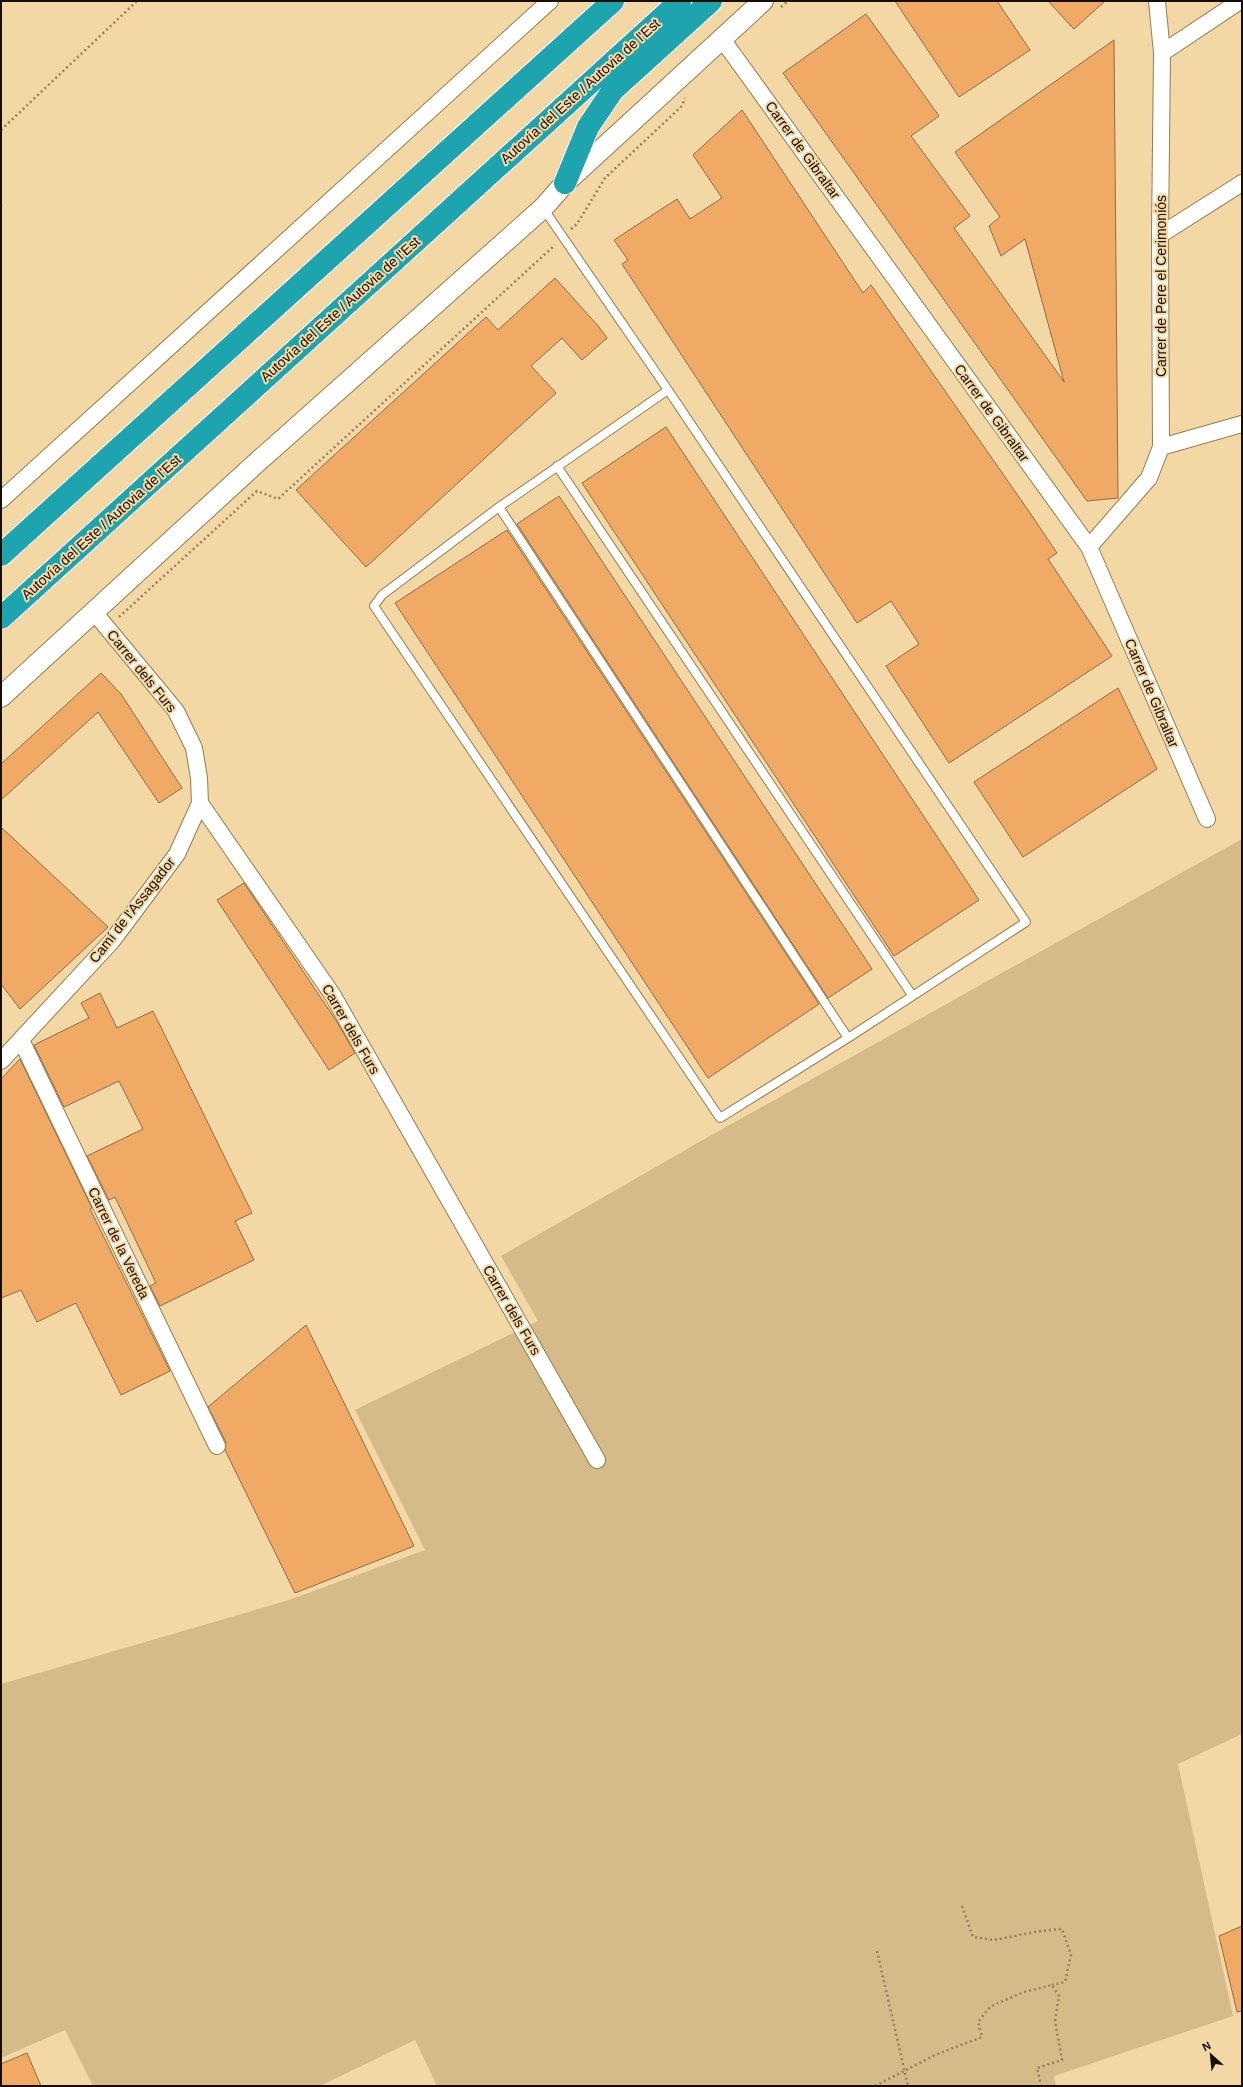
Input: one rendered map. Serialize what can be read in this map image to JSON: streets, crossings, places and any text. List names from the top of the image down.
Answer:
{
  "streets": {
    "highway": ["Autovía del Este / Autovia de l'Est"],
    "street": [
      "Carrer de Gibraltar",
      "Carrer de Pere el Cerimoniós",
      "Carrer dels Furs",
      "Camí de l'Assagador",
      "Carrer de la Vereda"
    ]
  },
  "crossings": [
    ["Carrer de Gibraltar", "Carrer de Pere el Cerimoniós"],
    ["Carrer dels Furs", "Camí de l'Assagador"],
    ["Camí de l'Assagador", "Carrer de la Vereda"]
  ],
  "north": "top left"
}
